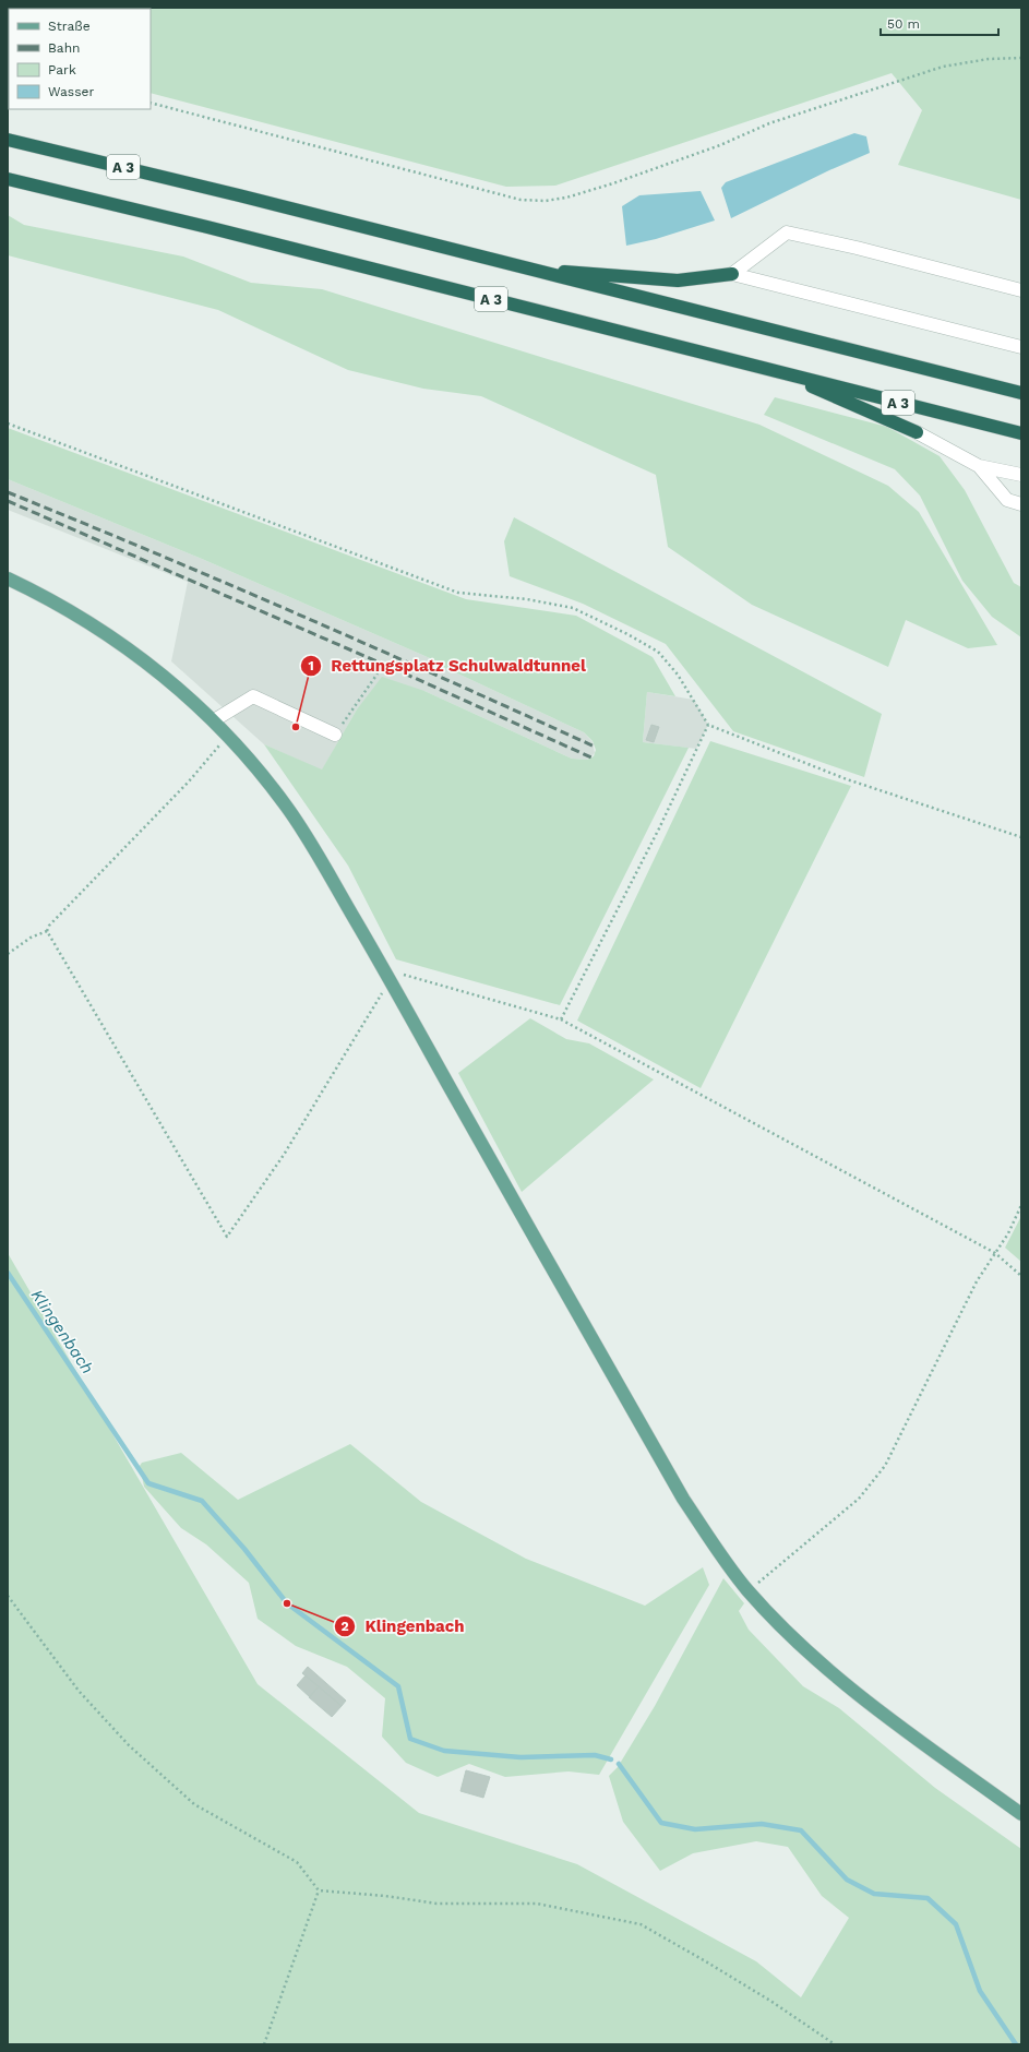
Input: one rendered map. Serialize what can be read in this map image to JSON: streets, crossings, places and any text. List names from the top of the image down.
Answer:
{
  "streets": {
    "highway": ["A 3"]
  },
  "water": ["Klingenbach"],
  "places": ["Rettungsplatz Schulwaldtunnel", "Klingenbach"],
  "legend": [
    "Straße",
    "Bahn",
    "Park",
    "Wasser"
  ],
  "scale_bar": "50 m"
}
